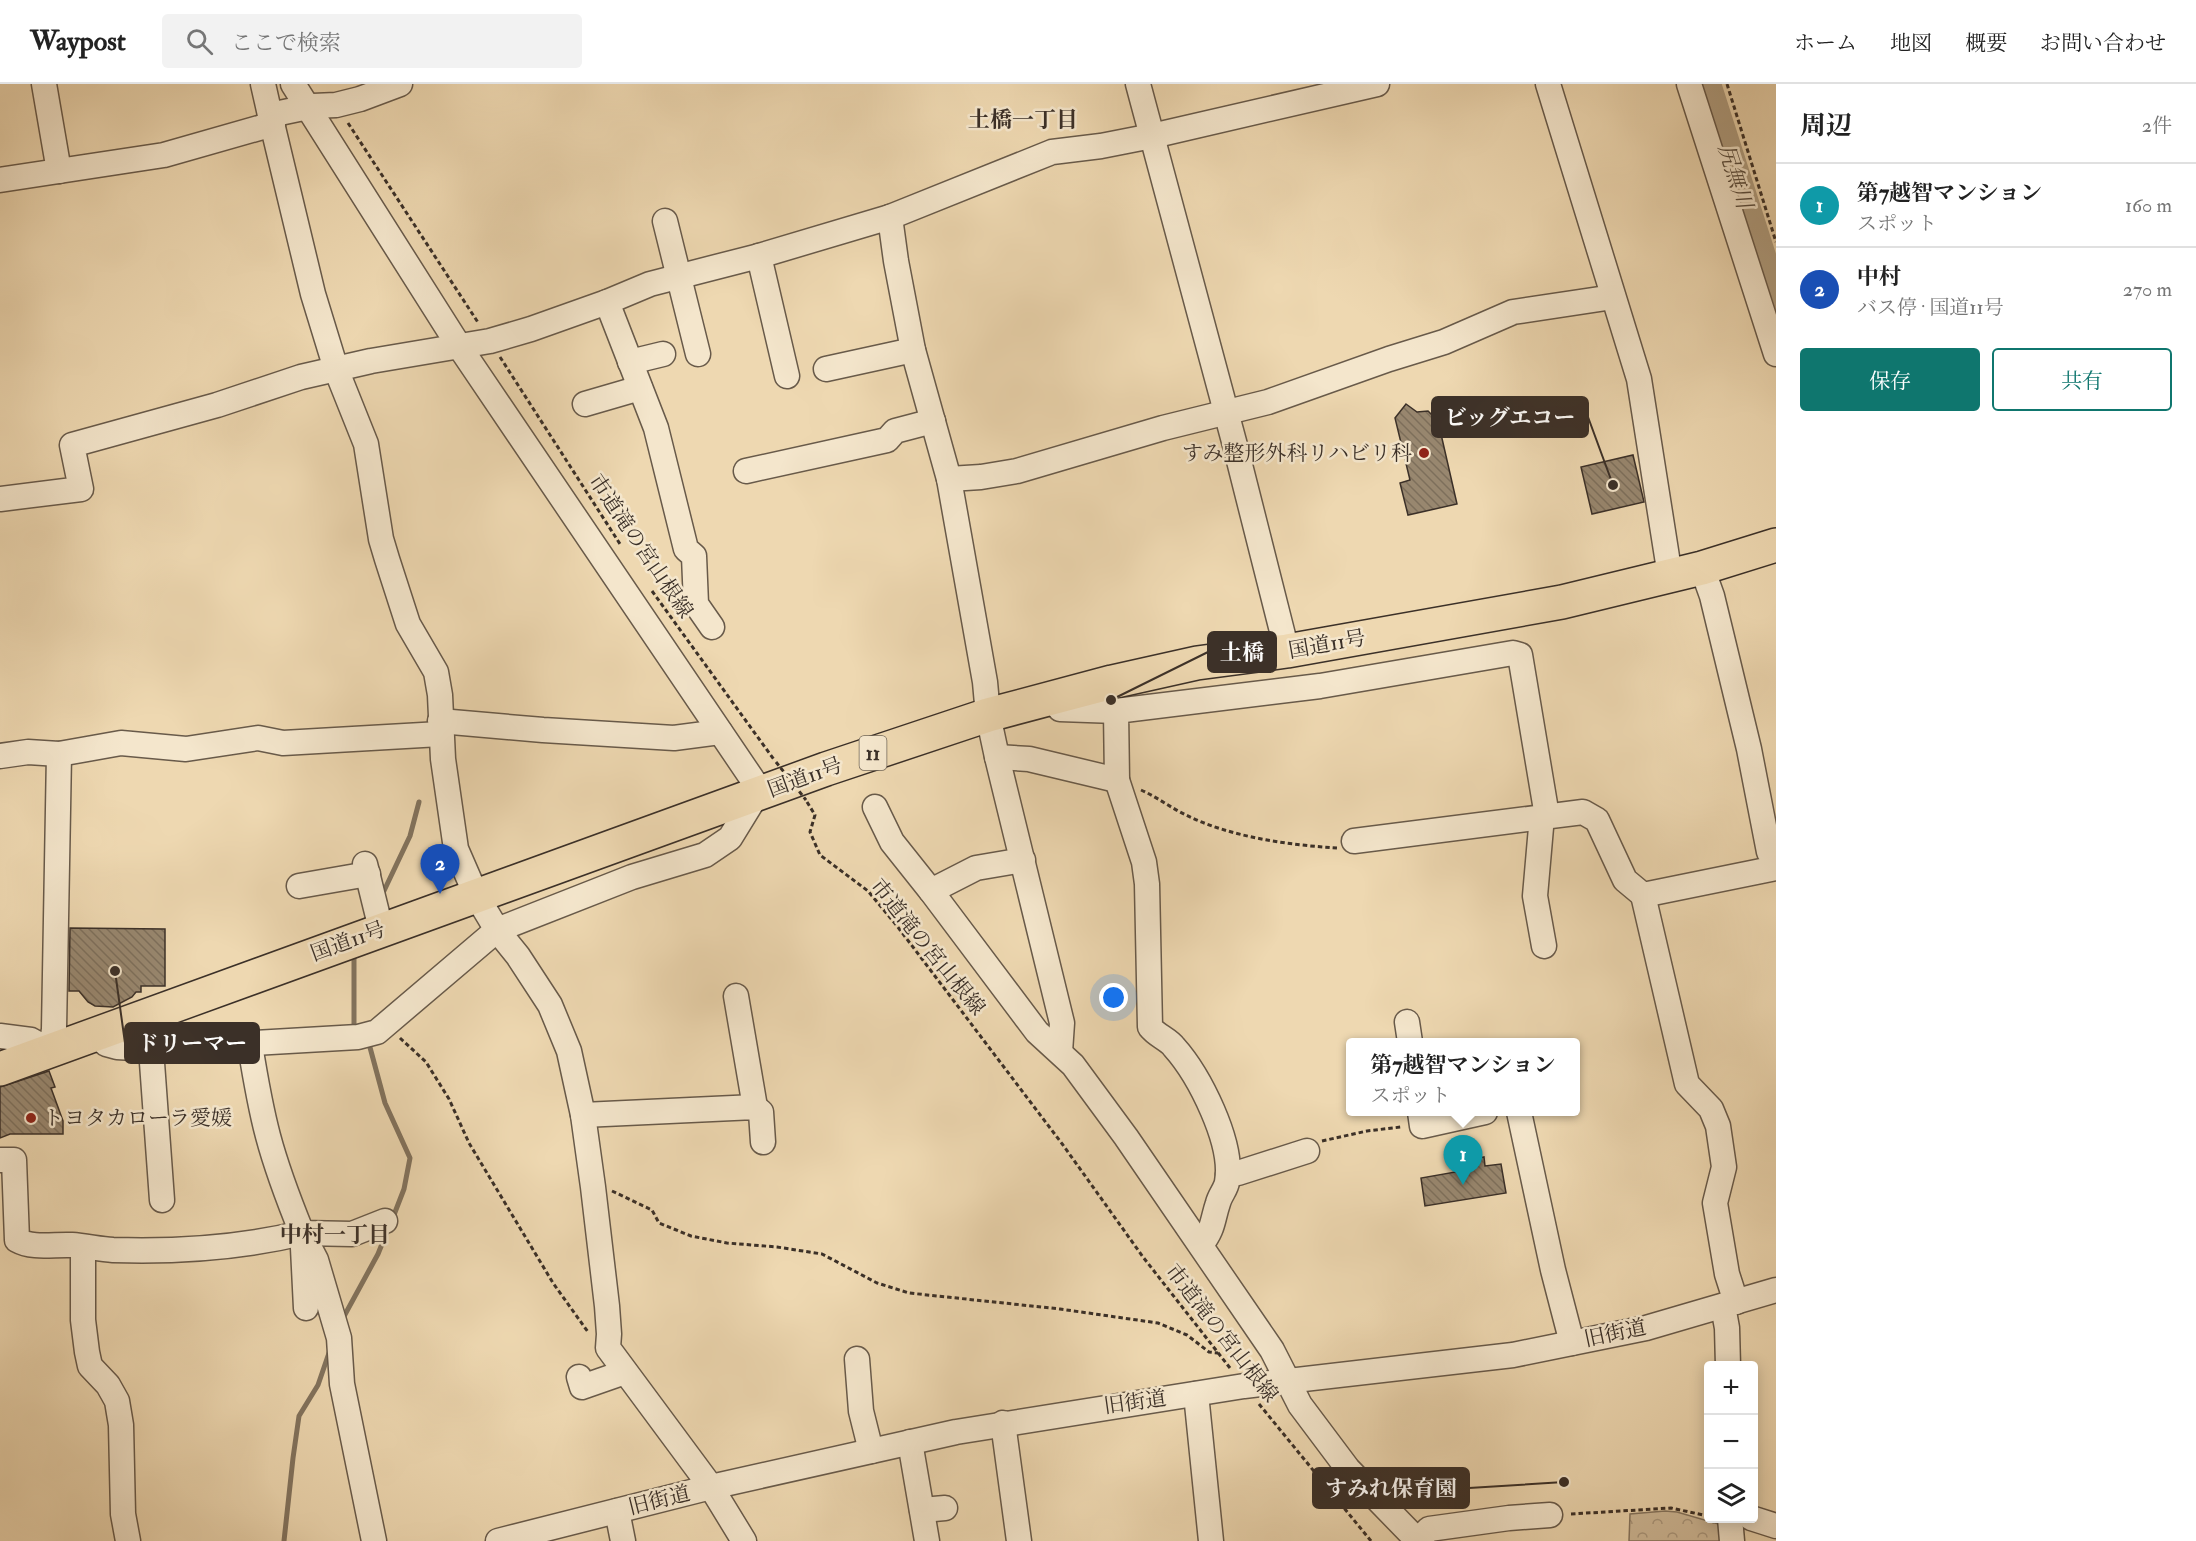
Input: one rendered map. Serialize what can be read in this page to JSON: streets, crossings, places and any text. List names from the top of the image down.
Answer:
{
  "streets": {
    "highway": ["国道11号", "11"],
    "street": ["旧街道"],
    "path": ["市道滝の宮山根線"]
  },
  "crossings": [
    ["市道滝の宮山根線", "旧街道"]
  ],
  "districts": ["土橋一丁目", "中村一丁目"],
  "water": ["尻無川"],
  "places": [
    "すみ整形外科リハビリ科",
    "ビッグエコー",
    "土橋",
    "ドリーマー",
    "トヨタカローラ愛媛",
    "すみれ保育園"
  ],
  "page": {
    "header": "Waypost",
    "search": "ここで検索",
    "nav": [
      "ホーム",
      "地図",
      "概要",
      "お問い合わせ"
    ],
    "heading": ["周辺", "2件"],
    "list": [
      {
        "mark": "1",
        "name": "第7越智マンション",
        "note": "スポット",
        "value": "160 m"
      },
      {
        "mark": "2",
        "name": "中村",
        "note": "バス停 · 国道11号",
        "value": "270 m"
      }
    ],
    "buttons": ["保存", "共有"],
    "pins": ["2", "1"],
    "popup": ["第7越智マンション", "スポット"],
    "map_buttons": ["+", "−"]
  }
}
